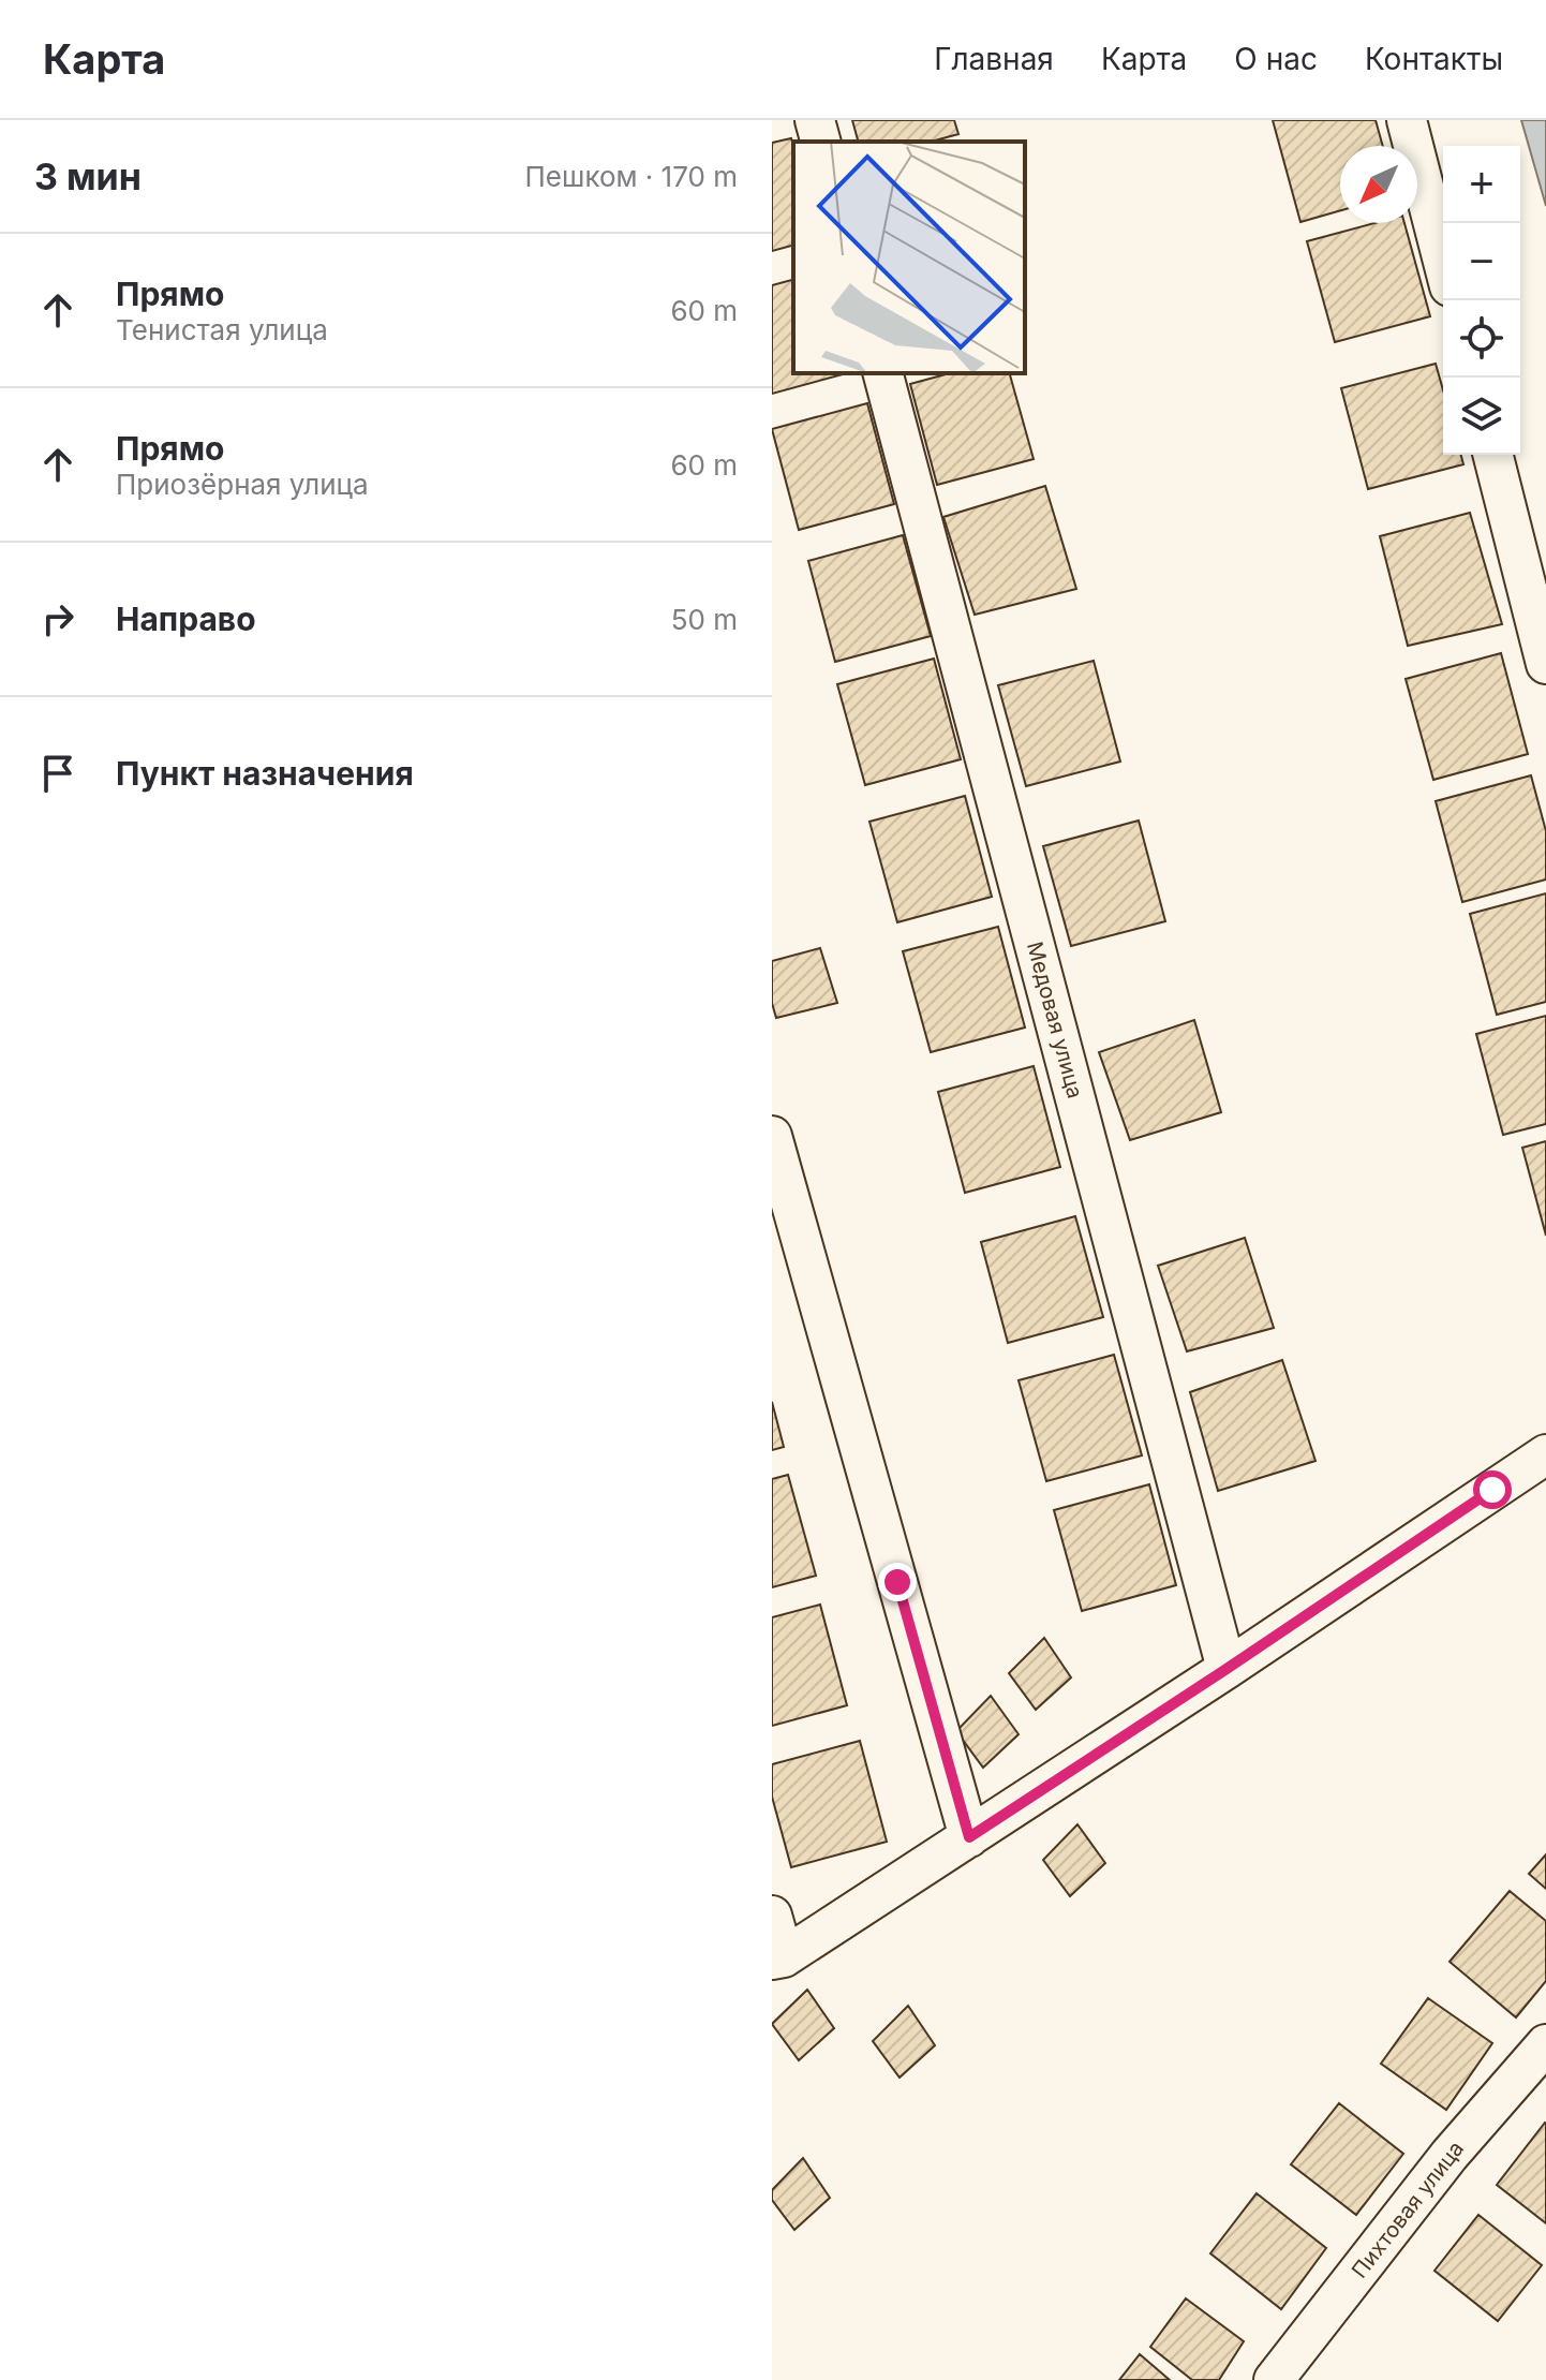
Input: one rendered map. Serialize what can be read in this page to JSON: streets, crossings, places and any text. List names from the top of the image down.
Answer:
{
  "streets": {
    "street": ["Медовая улица", "Пихтовая улица"]
  },
  "north": "bottom left",
  "page": {
    "header": "Карта",
    "nav": [
      "Главная",
      "Карта",
      "О нас",
      "Контакты"
    ],
    "heading": ["3 мин", "Пешком · 170 m"],
    "map_buttons": ["+", "−"],
    "list": [
      ["Прямо", "Тенистая улица", "60 m"],
      ["Прямо", "Приозёрная улица", "60 m"],
      ["Направо", "50 m"],
      "Пункт назначения"
    ]
  }
}
